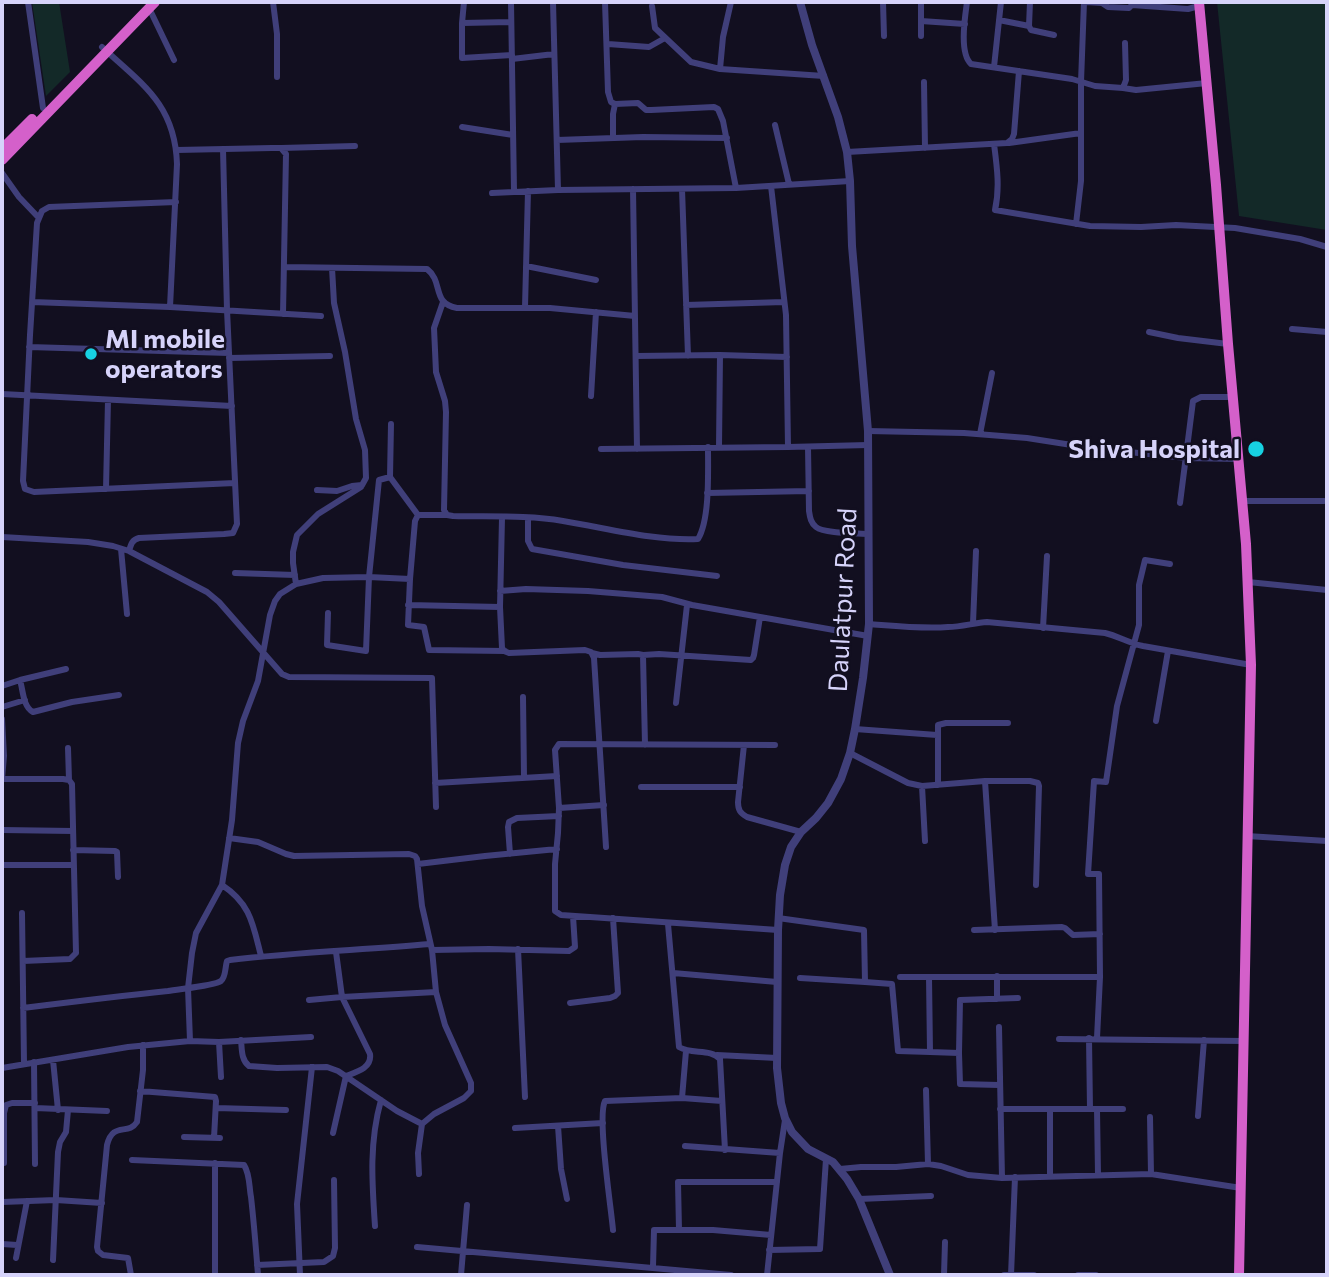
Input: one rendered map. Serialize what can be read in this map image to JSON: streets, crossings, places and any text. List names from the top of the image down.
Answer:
{
  "streets": {
    "street": ["Daulatpur Road"]
  },
  "places": ["MI mobile operators", "Shiva Hospital"]
}
